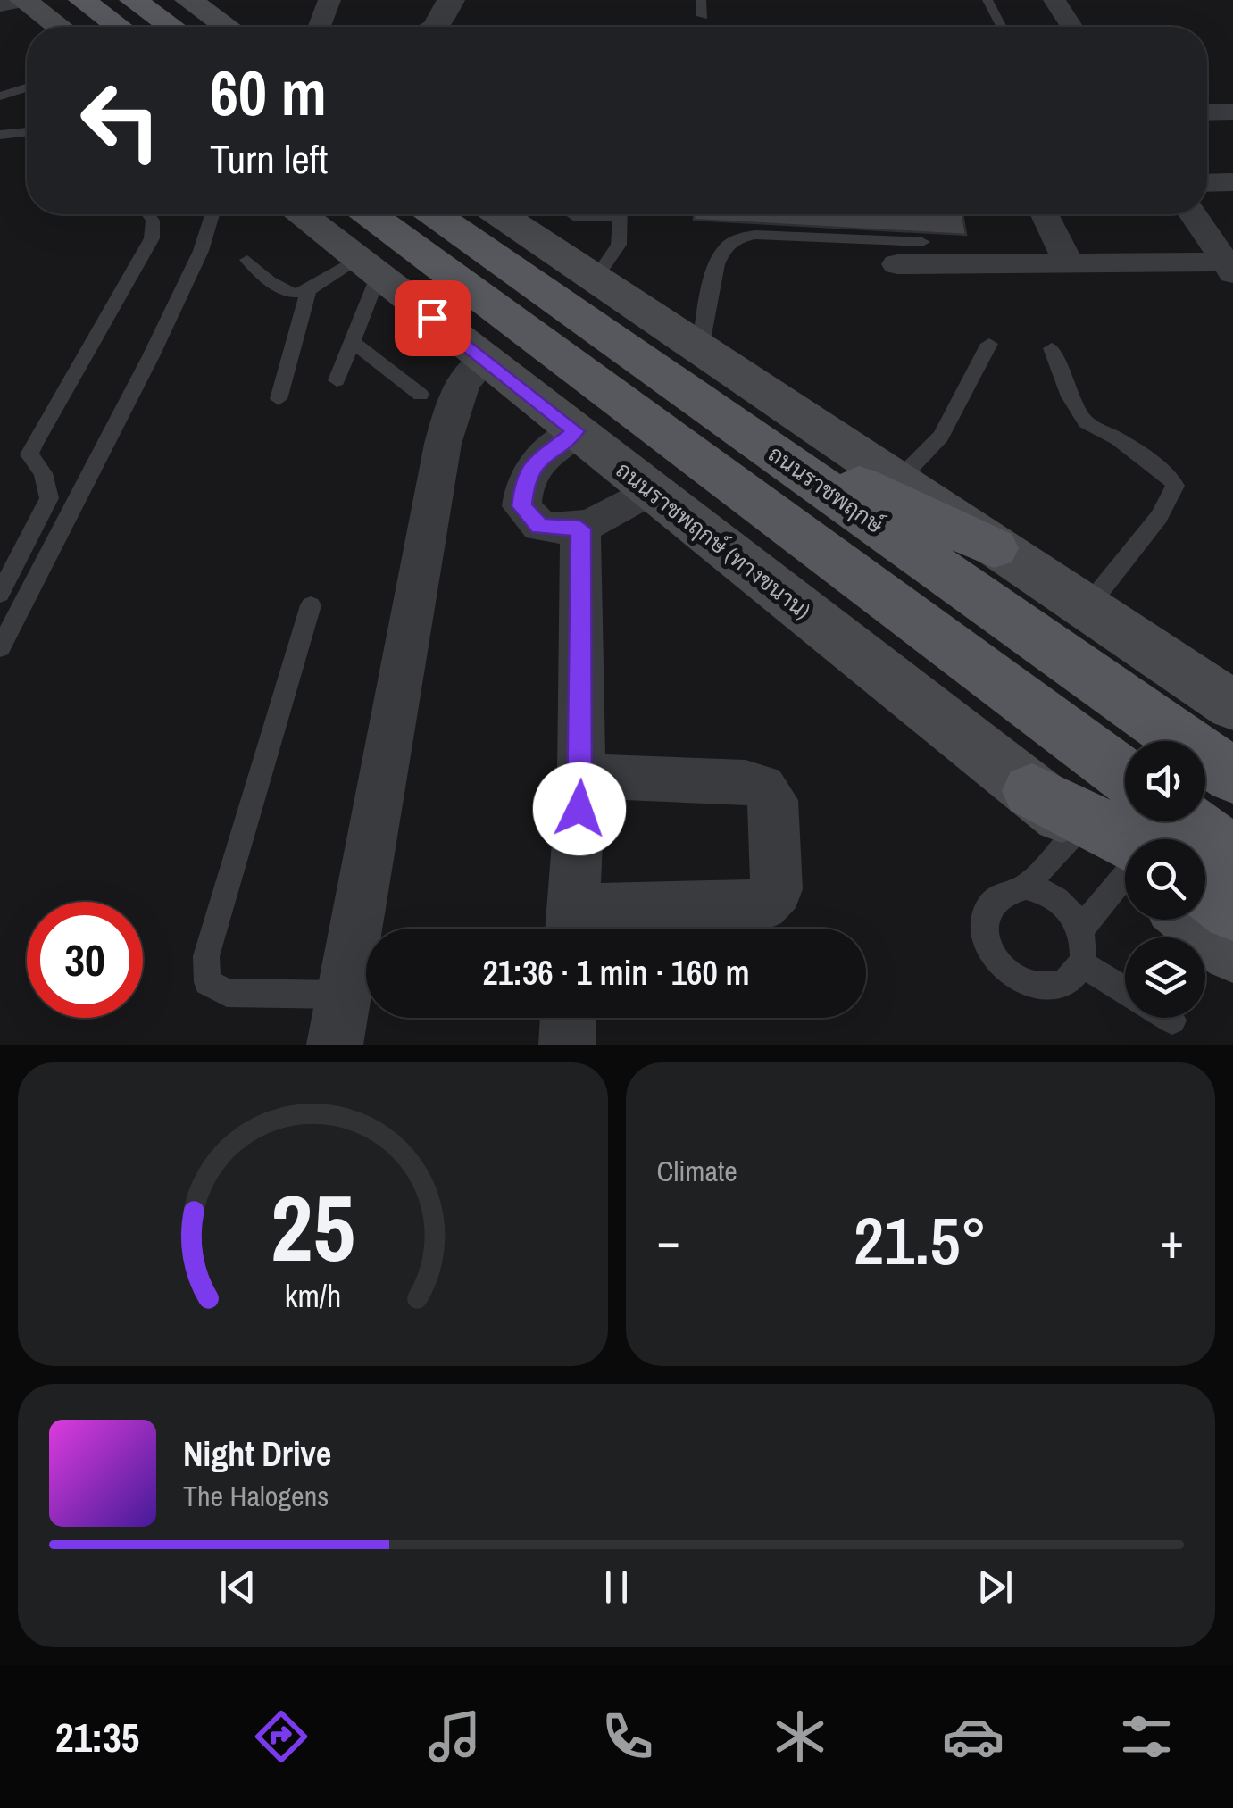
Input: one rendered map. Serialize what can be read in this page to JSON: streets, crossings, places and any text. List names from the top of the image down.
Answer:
{
  "streets": {
    "main road": ["ถนนราชพฤกษ์", "ถนนราชพฤกษ์ (ทางขนาน)"]
  },
  "page": {
    "turn": ["60 m", "Turn left"],
    "limit": "30",
    "trip": "21:36 · 1 min · 160 m",
    "tile": "Climate",
    "heat": ["−", "21.5°", "+"],
    "song": ["Night Drive", "The Halogens"],
    "tabs": "21:35",
    "gauge": ["25", "km/h"]
  }
}
